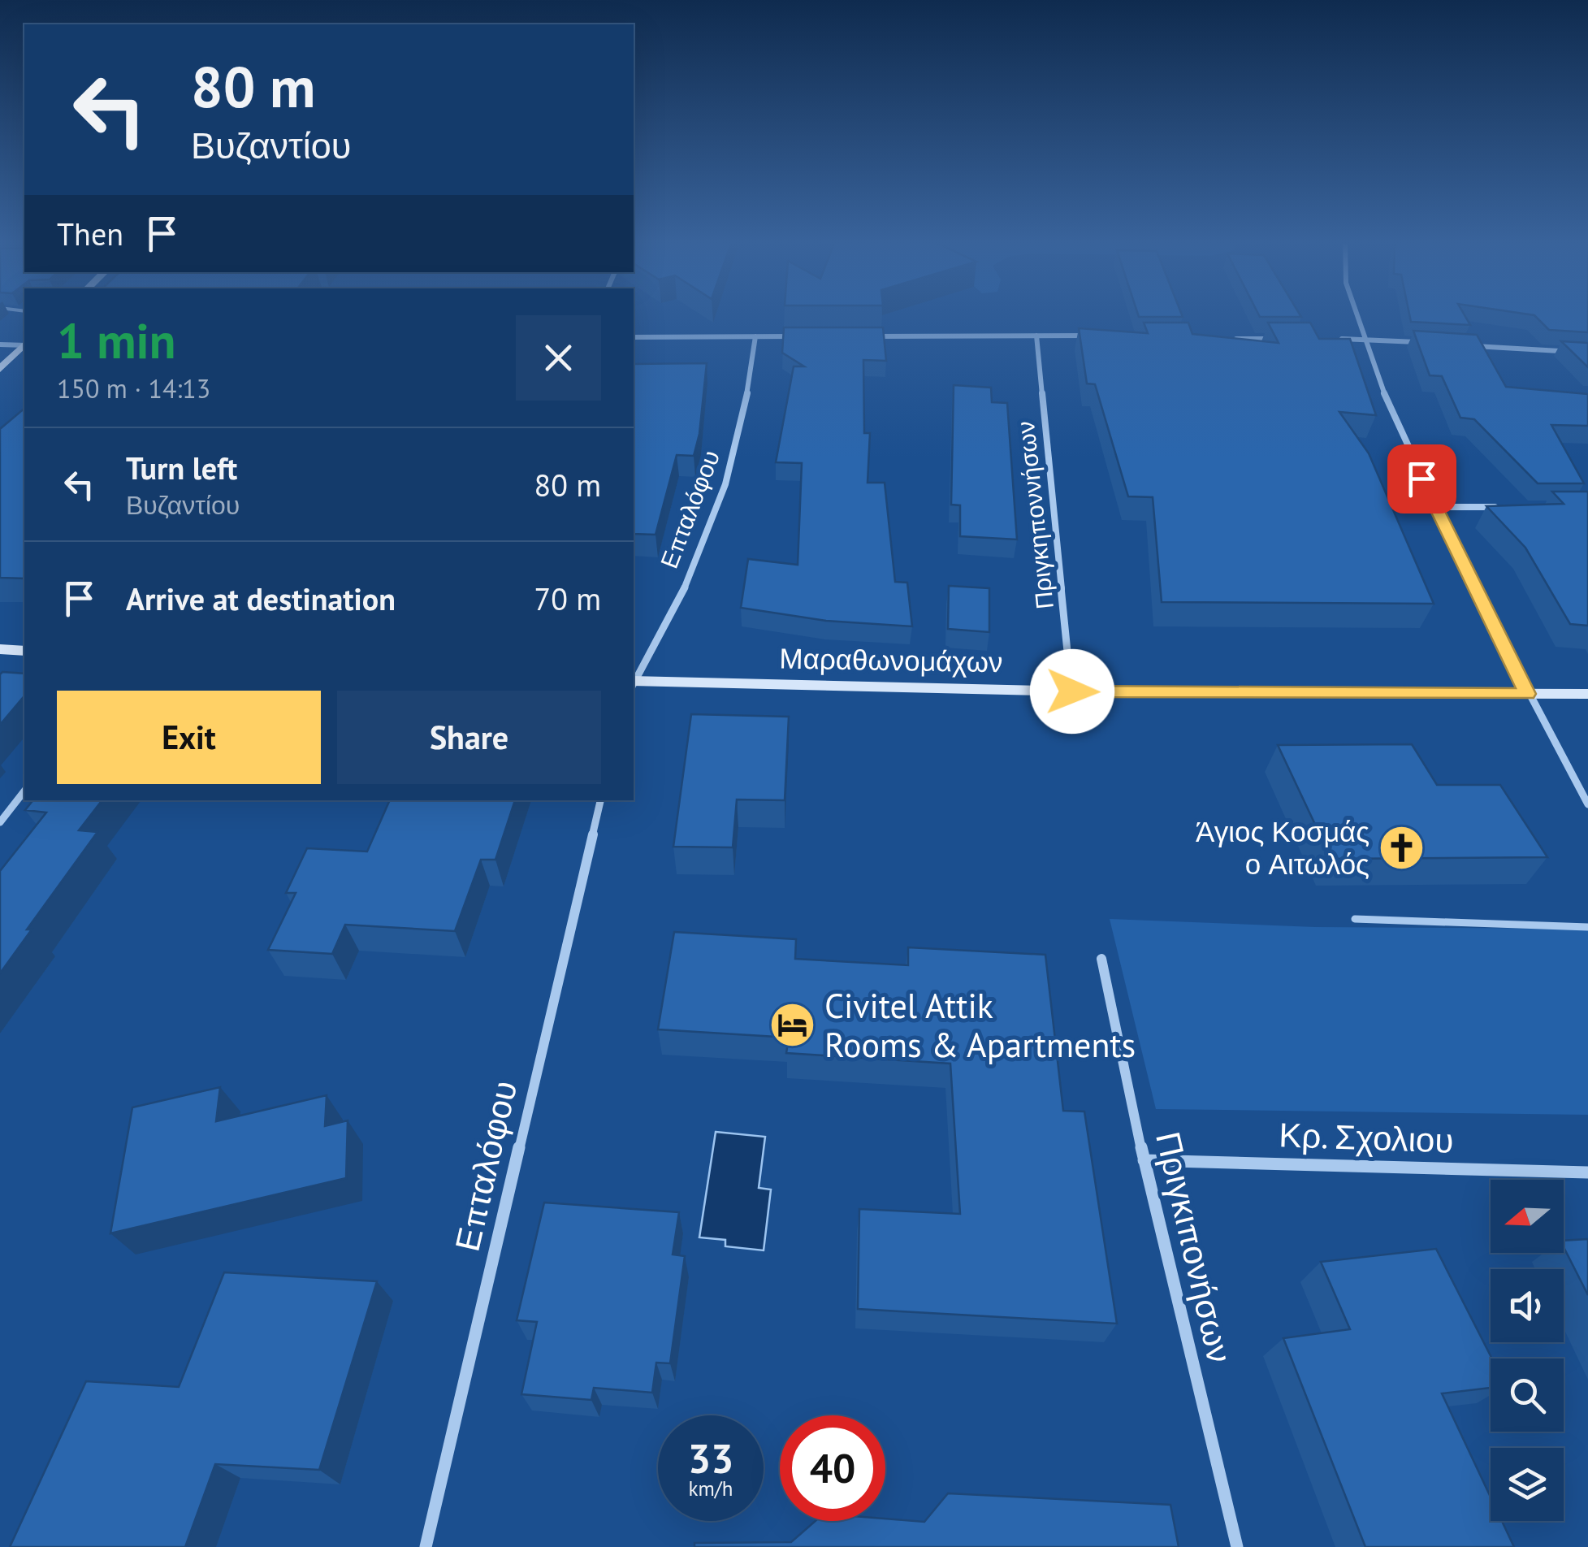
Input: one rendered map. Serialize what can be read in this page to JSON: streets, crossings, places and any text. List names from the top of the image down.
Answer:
{
  "streets": {
    "street": [
      "Επταλόφου",
      "Πριγκηποννήσων",
      "Μαραθωνομάχων",
      "Κρ. Σχολιου",
      "Πριγκιπονήσων"
    ]
  },
  "crossings": [
    ["Πριγκηποννήσων", "Μαραθωνομάχων"],
    ["Κρ. Σχολιου", "Πριγκιπονήσων"]
  ],
  "places": {
    "church": ["Άγιος Κοσμάς ο Αιτωλός"],
    "hotel": ["Civitel Attik Rooms & Apartments"]
  },
  "north": "left",
  "page": {
    "turn": ["80 m", "Βυζαντίου"],
    "then": "Then",
    "heading": ["1 min", "150 m · 14:13"],
    "list": [
      {
        "name": "Turn left",
        "note": "Βυζαντίου",
        "value": "80 m"
      },
      {
        "name": "Arrive at destination",
        "value": "70 m"
      }
    ],
    "buttons": ["Exit", "Share"],
    "speed": "33 km/h",
    "limit": "40"
  }
}
